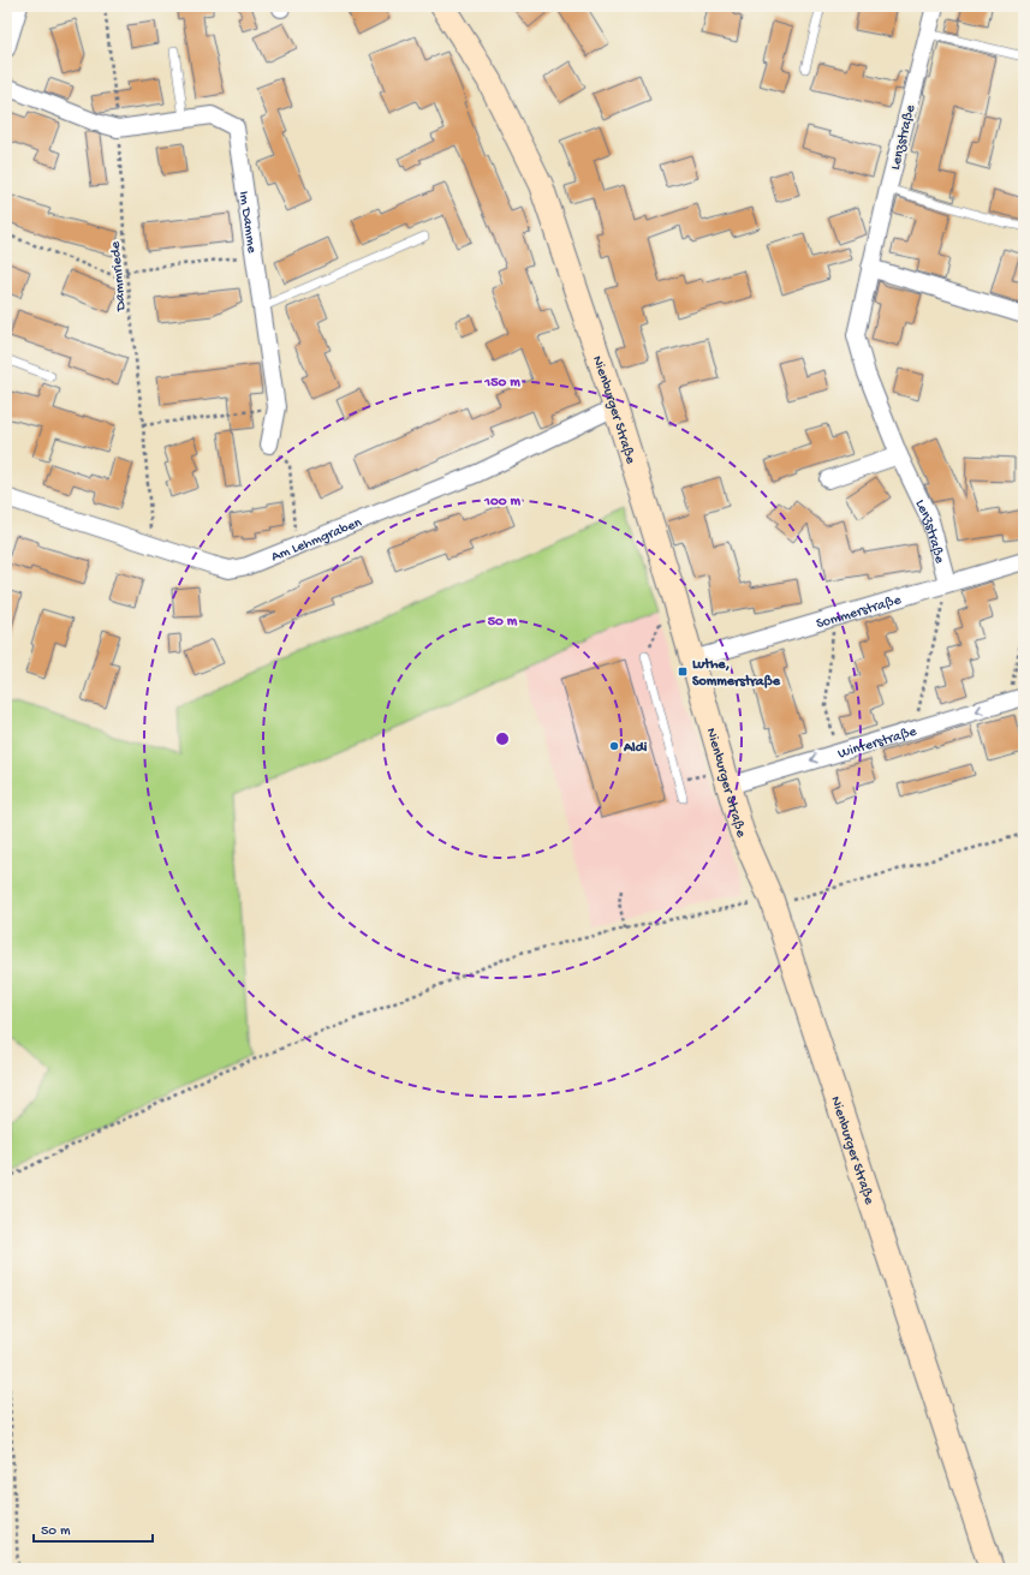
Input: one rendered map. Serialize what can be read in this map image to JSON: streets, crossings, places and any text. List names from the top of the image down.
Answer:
{
  "streets": {
    "street": [
      "Lenzstraße",
      "Im Damme",
      "Nienburger Straße",
      "Am Lehmgraben",
      "Sommerstraße",
      "Winterstraße"
    ],
    "path": ["Dammriede"]
  },
  "crossings": [
    ["Lenzstraße", "Sommerstraße"],
    ["Im Damme", "Dammriede"],
    ["Dammriede", "Am Lehmgraben"],
    ["Nienburger Straße", "Am Lehmgraben"],
    ["Nienburger Straße", "Sommerstraße"],
    ["Nienburger Straße", "Winterstraße"]
  ],
  "one_way": ["Winterstraße"],
  "places": {
    "transit": ["Luthe, Sommerstraße"],
    "other": ["Aldi"]
  },
  "scale_bar": "50 m",
  "rings": ["150 m", "100 m", "50 m"]
}
